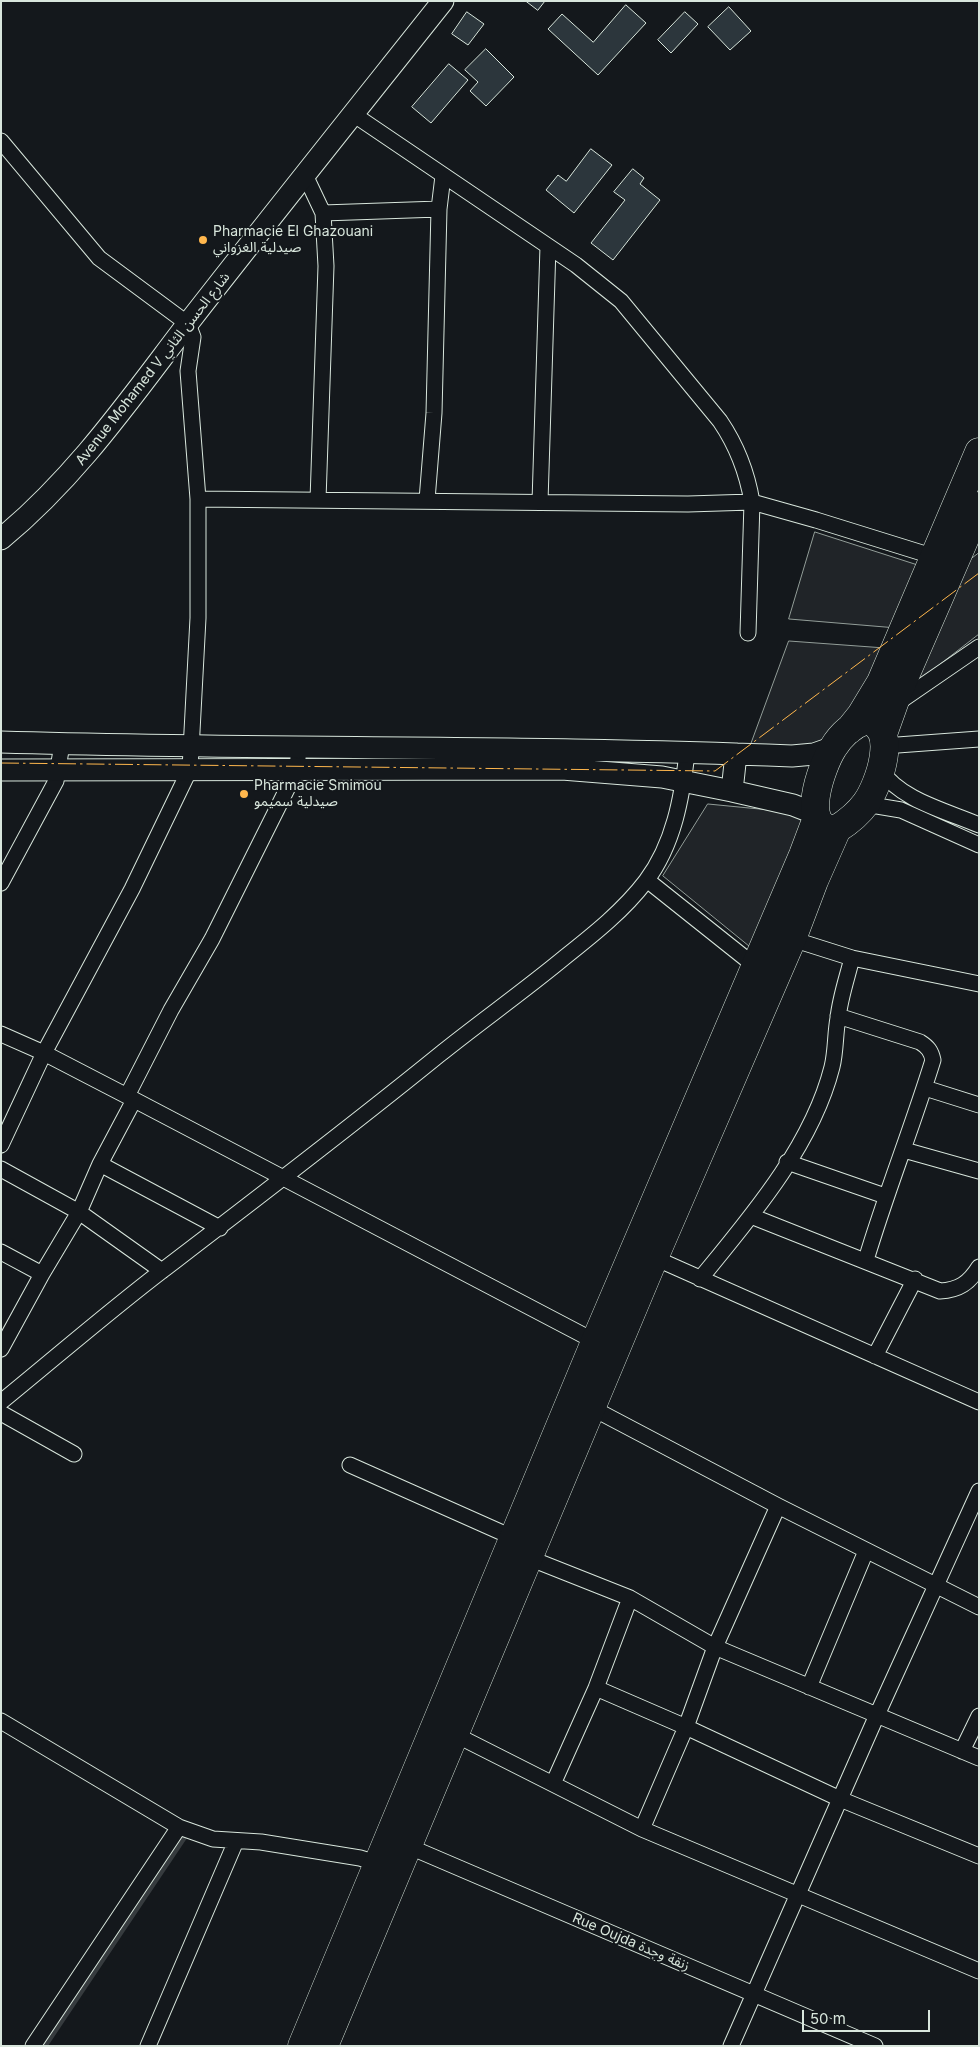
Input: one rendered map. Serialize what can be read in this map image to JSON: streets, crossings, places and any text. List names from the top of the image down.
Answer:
{
  "streets": {
    "street": ["Avenue Mohamed V شارع الحسن الثاني", "Rue Oujda زنقة وجدة"]
  },
  "places": ["Pharmacie El Ghazouani صيدلية الغزواني", "Pharmacie Smimou صيدلية سميمو"],
  "scale_bar": "50 m"
}
